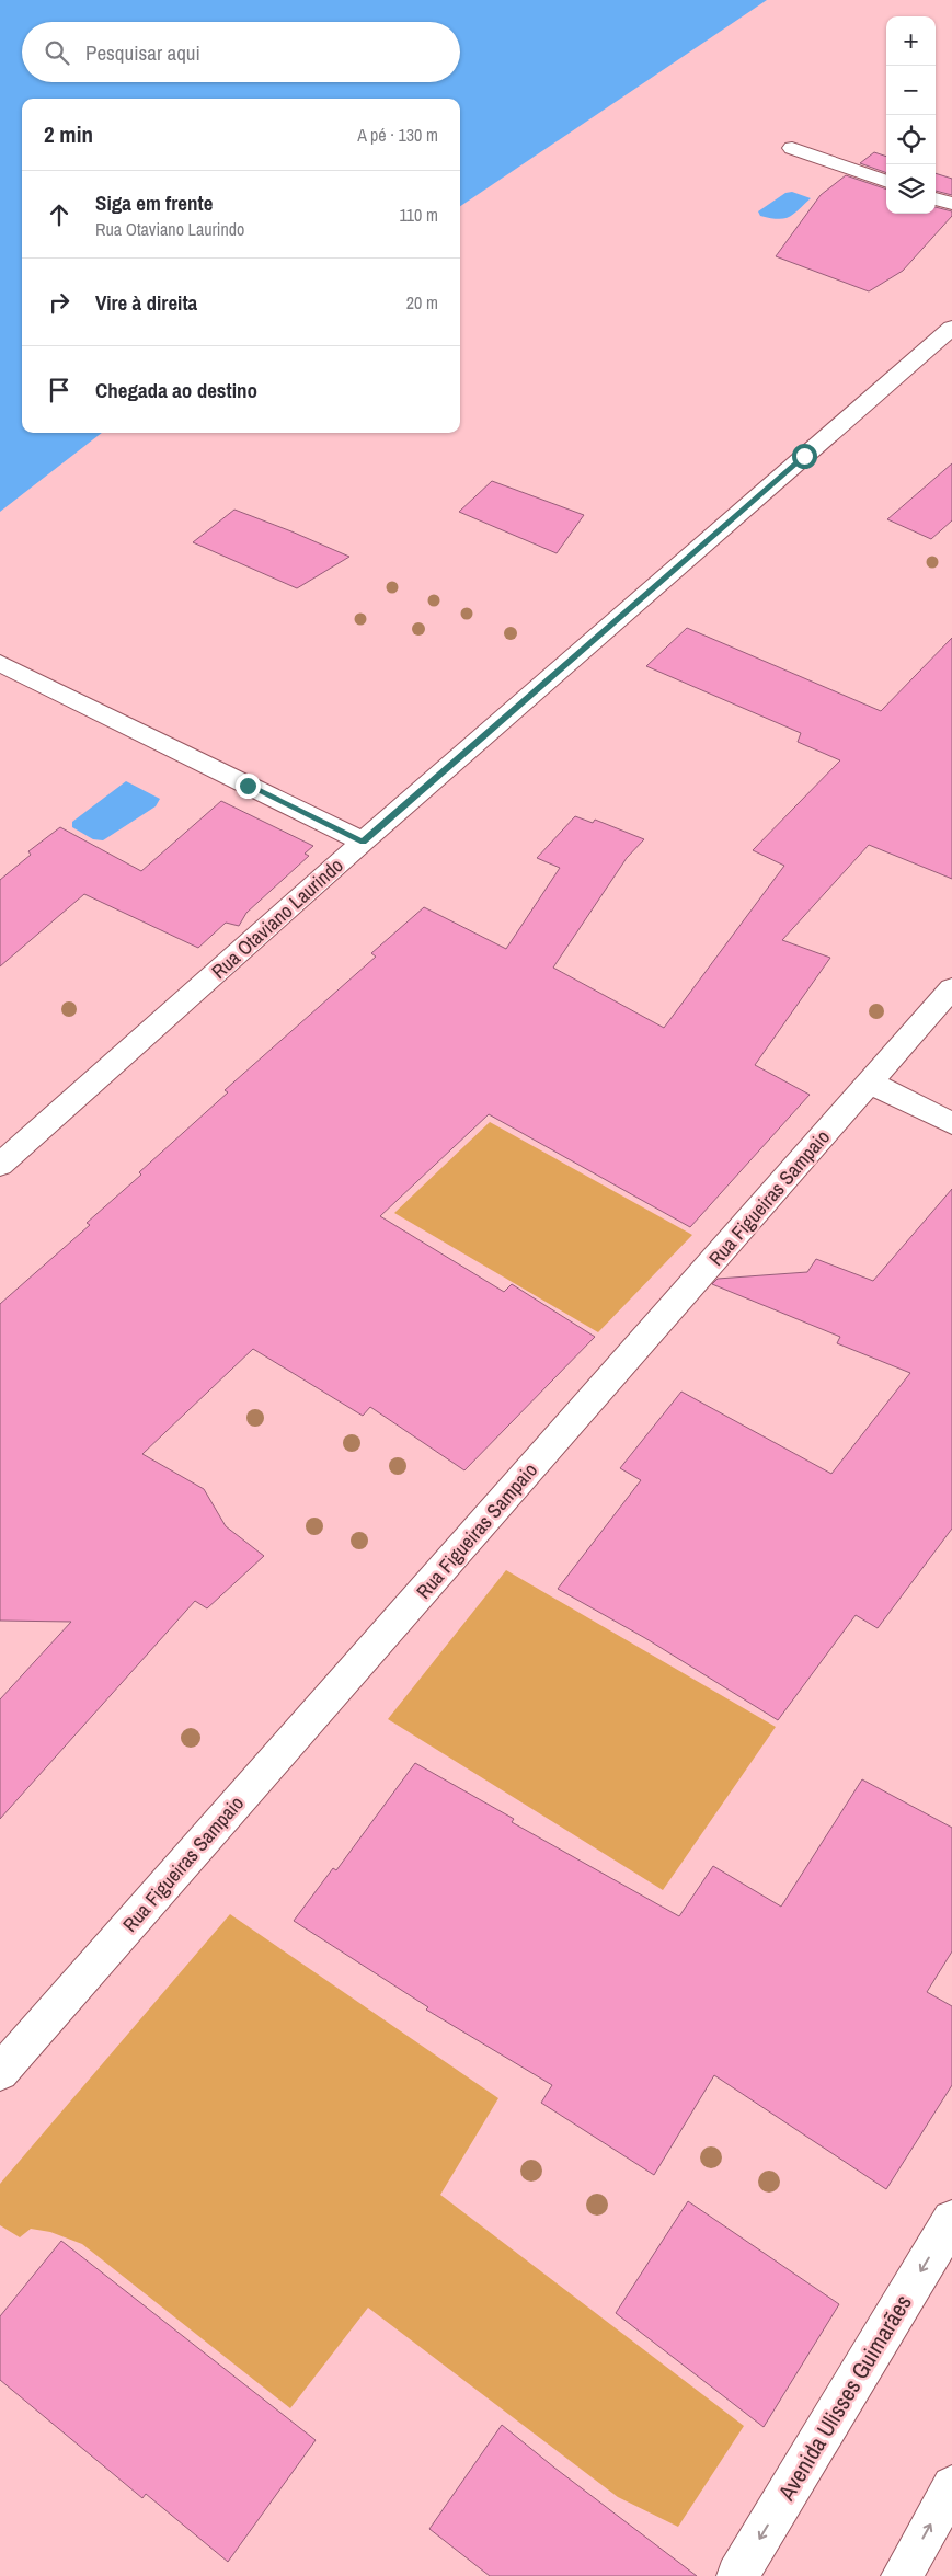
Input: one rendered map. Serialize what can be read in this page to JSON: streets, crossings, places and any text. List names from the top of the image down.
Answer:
{
  "streets": {
    "street": ["Rua Otaviano Laurindo", "Rua Figueiras Sampaio", "Avenida Ulisses Guimarães"]
  },
  "one_way": ["Avenida Ulisses Guimarães"],
  "page": {
    "map_buttons": ["+", "−"],
    "search": "Pesquisar aqui",
    "heading": ["2 min", "A pé · 130 m"],
    "list": [
      ["Siga em frente", "Rua Otaviano Laurindo", "110 m"],
      ["Vire à direita", "20 m"],
      "Chegada ao destino"
    ]
  }
}
